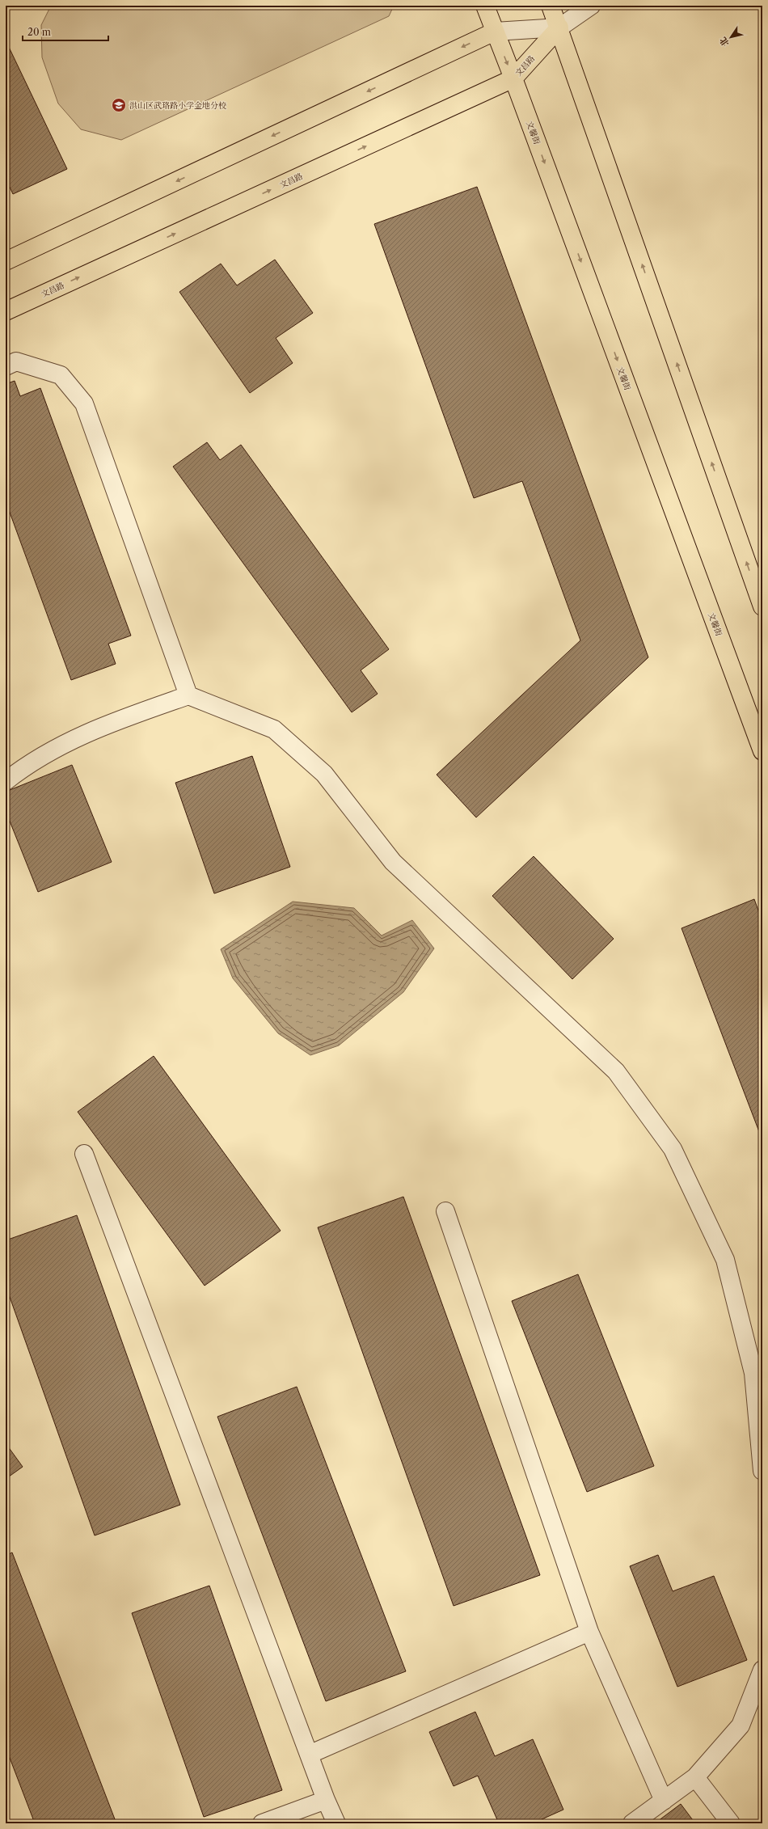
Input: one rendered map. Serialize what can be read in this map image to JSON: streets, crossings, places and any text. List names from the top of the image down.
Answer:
{
  "streets": {
    "main road": ["文昌路", "文馨街"]
  },
  "crossings": [
    ["文昌路", "文馨街"]
  ],
  "one_way": ["文昌路"],
  "places": {
    "school or university": ["洪山区武珞路小学金地分校"]
  },
  "scale_bar": "20 m",
  "north": "bottom left"
}
